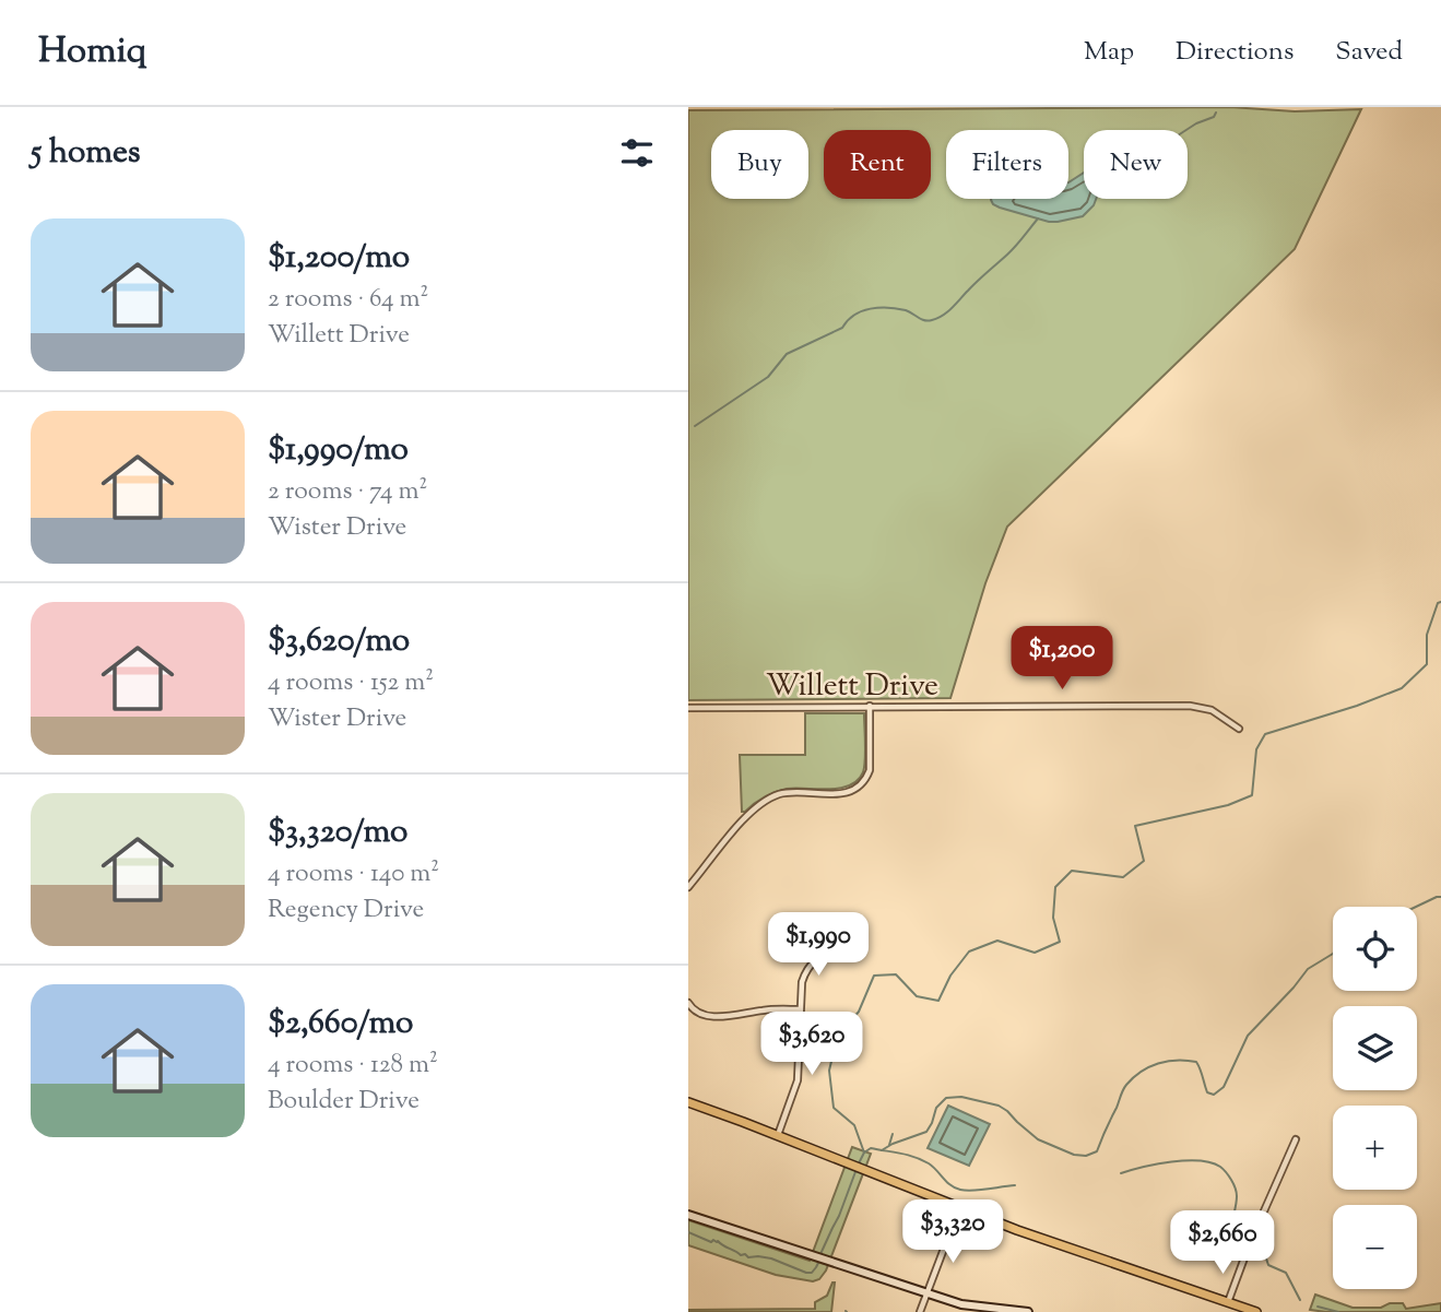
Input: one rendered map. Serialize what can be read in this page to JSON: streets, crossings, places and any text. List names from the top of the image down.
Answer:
{
  "streets": {
    "street": ["Willett Drive"]
  },
  "page": {
    "header": "Homiq",
    "nav": ["Map", "Directions", "Saved"],
    "heading": "5 homes",
    "chip": [
      "Buy",
      "Rent",
      "Filters",
      "New"
    ],
    "list": [
      {
        "name": "$1,200/mo",
        "note": "2 rooms · 64 m² · Willett Drive"
      },
      {
        "name": "$1,990/mo",
        "note": "2 rooms · 74 m² · Wister Drive"
      },
      {
        "name": "$3,620/mo",
        "note": "4 rooms · 152 m² · Wister Drive"
      },
      {
        "name": "$3,320/mo",
        "note": "4 rooms · 140 m² · Regency Drive"
      },
      {
        "name": "$2,660/mo",
        "note": "4 rooms · 128 m² · Boulder Drive"
      }
    ],
    "price": [
      "$1,200",
      "$1,990",
      "$3,620",
      "$3,320",
      "$2,660"
    ],
    "map_buttons": ["+", "−"]
  }
}
